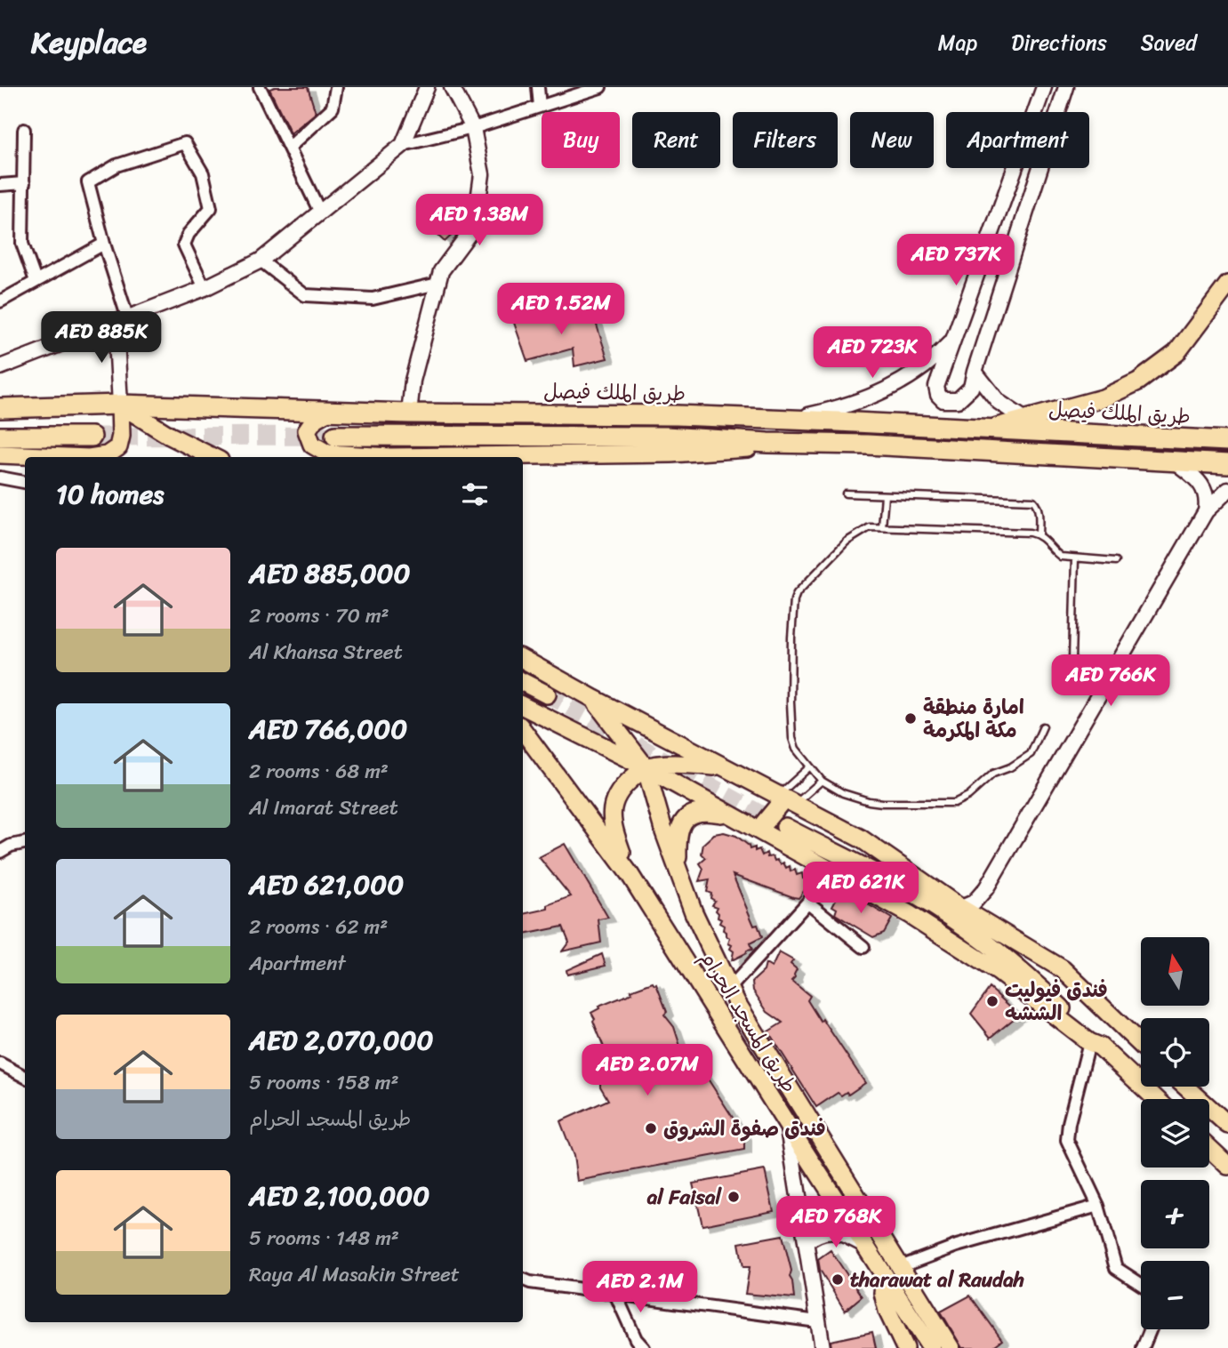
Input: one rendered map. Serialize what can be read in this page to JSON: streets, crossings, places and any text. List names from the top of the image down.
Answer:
{
  "streets": {
    "highway": ["طريق الملك فيصل"],
    "main road": ["طريق المسجد الحرام"]
  },
  "places": [
    "امارة منطقة مكة المكرمة",
    "فندق فيوليت الششه",
    "فندق صفوة الشروق",
    "al Faisal",
    "tharawat al Raudah"
  ],
  "north": "top",
  "page": {
    "header": "Keyplace",
    "nav": ["Map", "Directions", "Saved"],
    "chip": [
      "Buy",
      "Rent",
      "Filters",
      "New",
      "Apartment"
    ],
    "price": [
      "AED 1.38M",
      "AED 737K",
      "AED 1.52M",
      "AED 885K",
      "AED 723K",
      "AED 766K",
      "AED 621K",
      "AED 2.07M",
      "AED 768K",
      "AED 2.1M"
    ],
    "heading": "10 homes",
    "list": [
      {
        "name": "AED 885,000",
        "note": "2 rooms · 70 m² · Al Khansa Street"
      },
      {
        "name": "AED 766,000",
        "note": "2 rooms · 68 m² · Al Imarat Street"
      },
      {
        "name": "AED 621,000",
        "note": "2 rooms · 62 m² · Apartment"
      },
      {
        "name": "AED 2,070,000",
        "note": "5 rooms · 158 m² · طريق المسجد الحرام"
      },
      {
        "name": "AED 2,100,000",
        "note": "5 rooms · 148 m² · Raya Al Masakin Street"
      }
    ],
    "map_buttons": ["+", "−"]
  }
}
